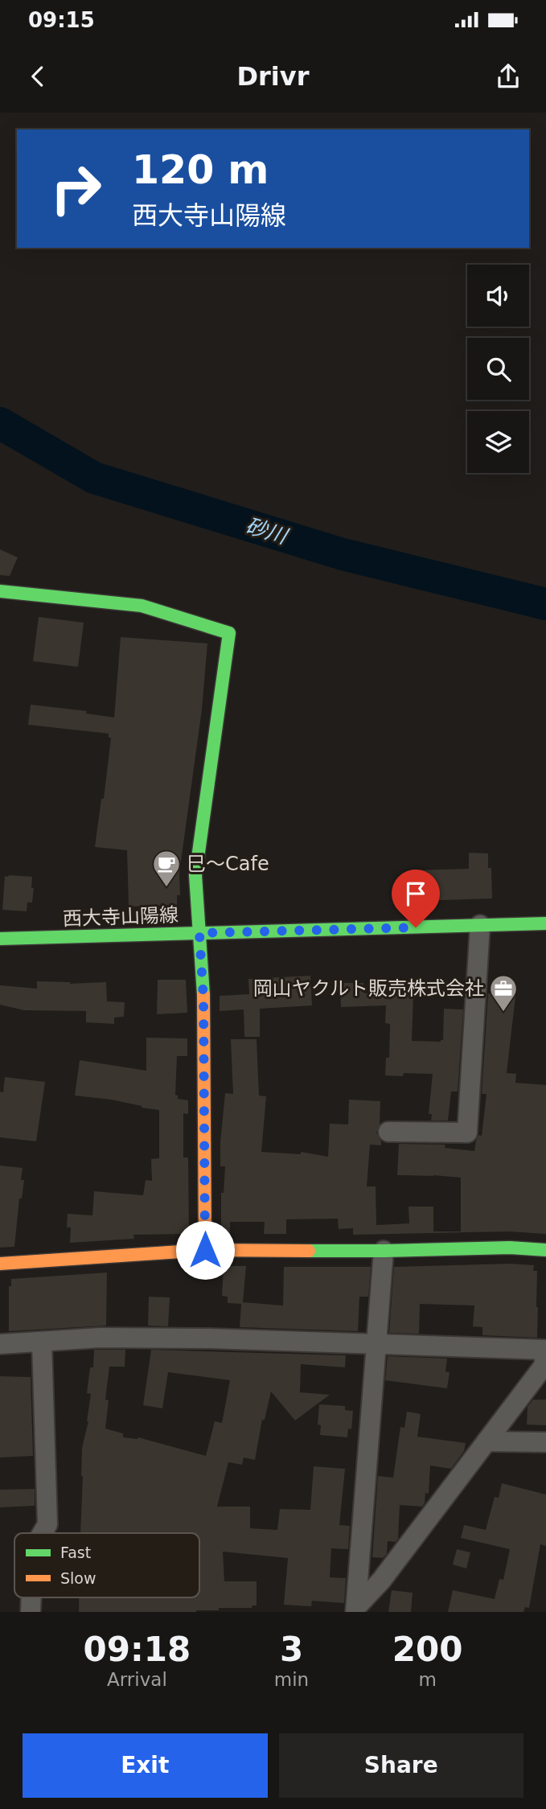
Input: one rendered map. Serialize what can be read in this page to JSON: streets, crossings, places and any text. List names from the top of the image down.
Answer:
{
  "streets": {
    "street": ["西大寺山陽線"]
  },
  "water": ["砂川"],
  "places": {
    "cafe": ["巳～Cafe"],
    "office": ["岡山ヤクルト販売株式会社"]
  },
  "legend": ["Fast", "Slow"],
  "page": {
    "status": "09:15",
    "header": "Drivr",
    "turn": ["120 m", "西大寺山陽線"],
    "eta": [
      "09:18",
      "Arrival",
      "3",
      "min",
      "200",
      "m"
    ],
    "buttons": ["Exit", "Share"]
  }
}
